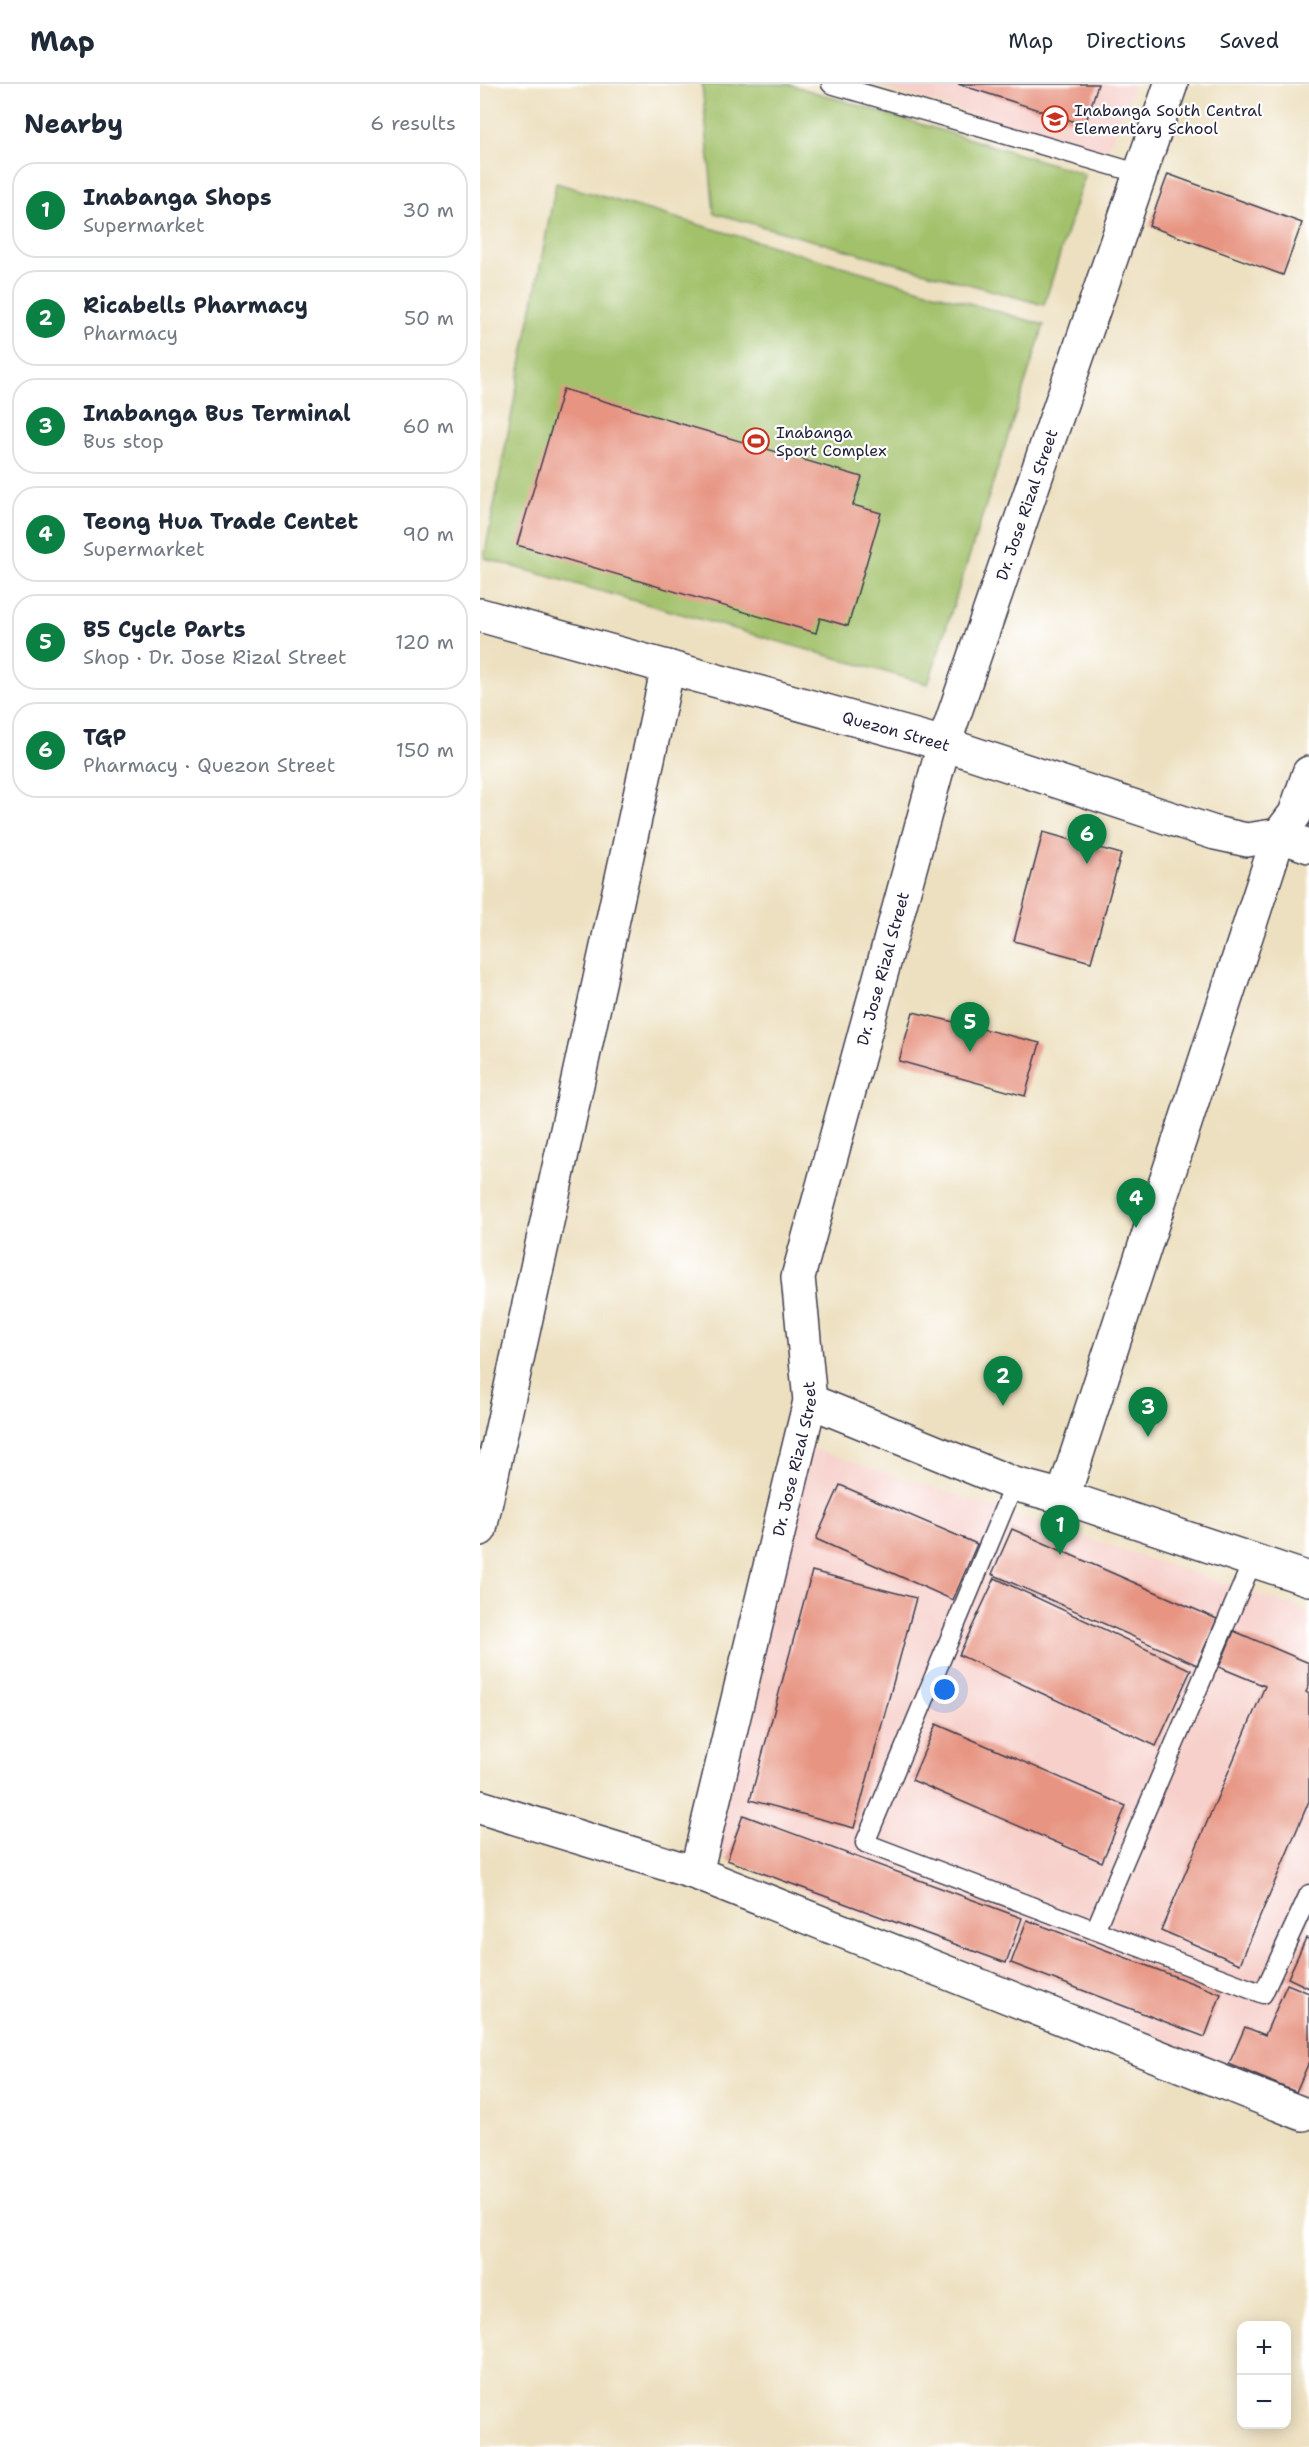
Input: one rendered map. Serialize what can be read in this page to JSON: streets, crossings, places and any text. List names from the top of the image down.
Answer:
{
  "streets": {
    "street": ["Dr. Jose Rizal Street", "Quezon Street"]
  },
  "crossings": [
    ["Dr. Jose Rizal Street", "Quezon Street"]
  ],
  "places": {
    "school or university": ["Inabanga South Central Elementary School"],
    "sports": ["Inabanga Sport Complex"]
  },
  "page": {
    "header": "Map",
    "nav": ["Map", "Directions", "Saved"],
    "heading": ["Nearby", "6 results"],
    "list": [
      {
        "mark": "1",
        "name": "Inabanga Shops",
        "note": "Supermarket",
        "value": "30 m"
      },
      {
        "mark": "2",
        "name": "Ricabells Pharmacy",
        "note": "Pharmacy",
        "value": "50 m"
      },
      {
        "mark": "3",
        "name": "Inabanga Bus Terminal",
        "note": "Bus stop",
        "value": "60 m"
      },
      {
        "mark": "4",
        "name": "Teong Hua Trade Centet",
        "note": "Supermarket",
        "value": "90 m"
      },
      {
        "mark": "5",
        "name": "B5 Cycle Parts",
        "note": "Shop · Dr. Jose Rizal Street",
        "value": "120 m"
      },
      {
        "mark": "6",
        "name": "TGP",
        "note": "Pharmacy · Quezon Street",
        "value": "150 m"
      }
    ],
    "pins": [
      "6",
      "5",
      "4",
      "2",
      "3",
      "1"
    ],
    "map_buttons": ["+", "−"]
  }
}
